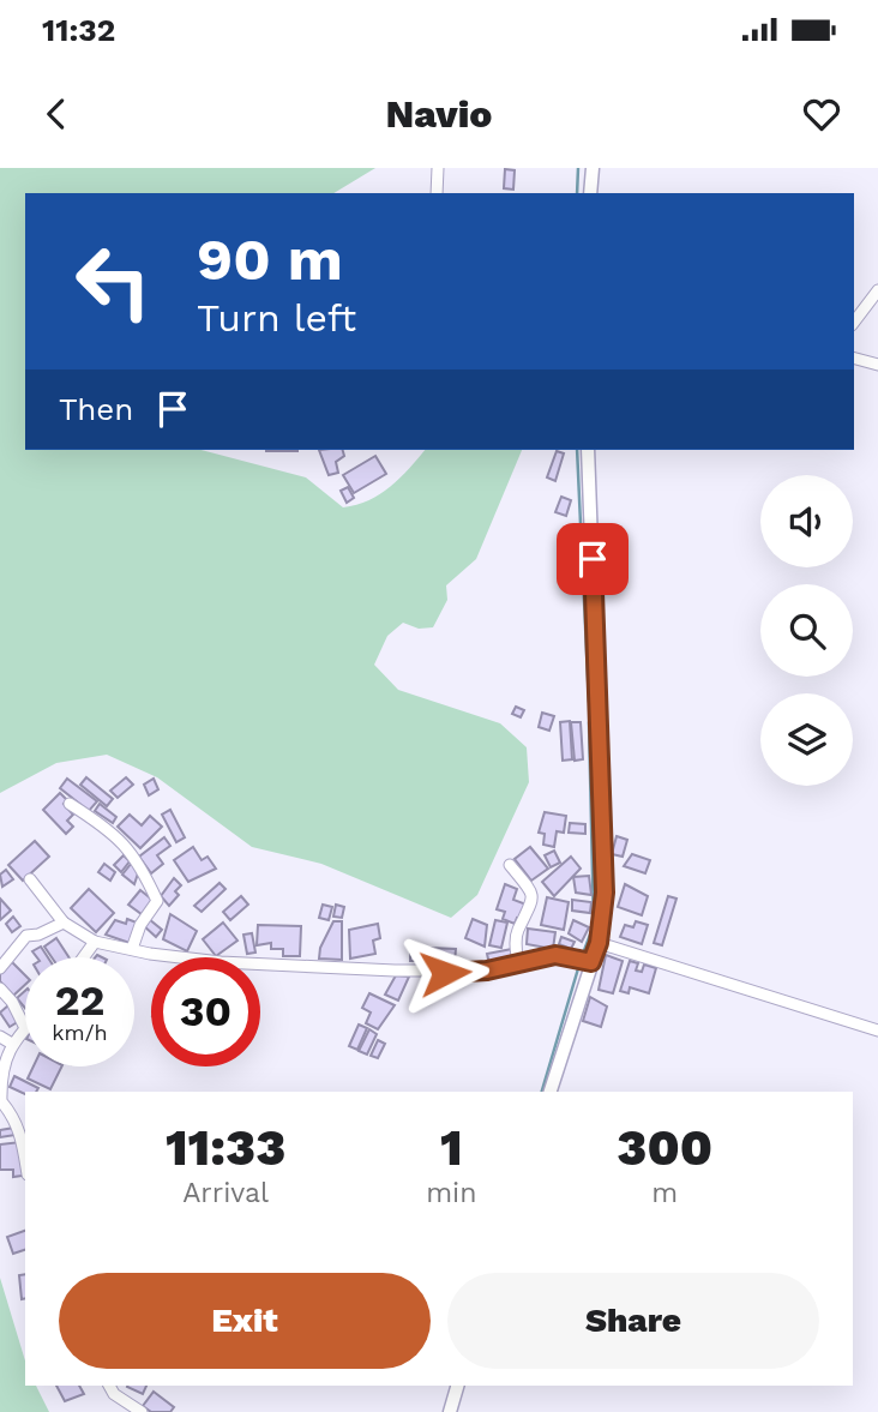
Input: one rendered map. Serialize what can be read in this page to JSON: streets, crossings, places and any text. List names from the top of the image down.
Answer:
{
  "page": {
    "status": "11:32",
    "header": "Navio",
    "turn": ["90 m", "Turn left"],
    "then": "Then",
    "speed": "22 km/h",
    "limit": "30",
    "eta": [
      "11:33",
      "Arrival",
      "1",
      "min",
      "300",
      "m"
    ],
    "buttons": ["Exit", "Share"]
  }
}
